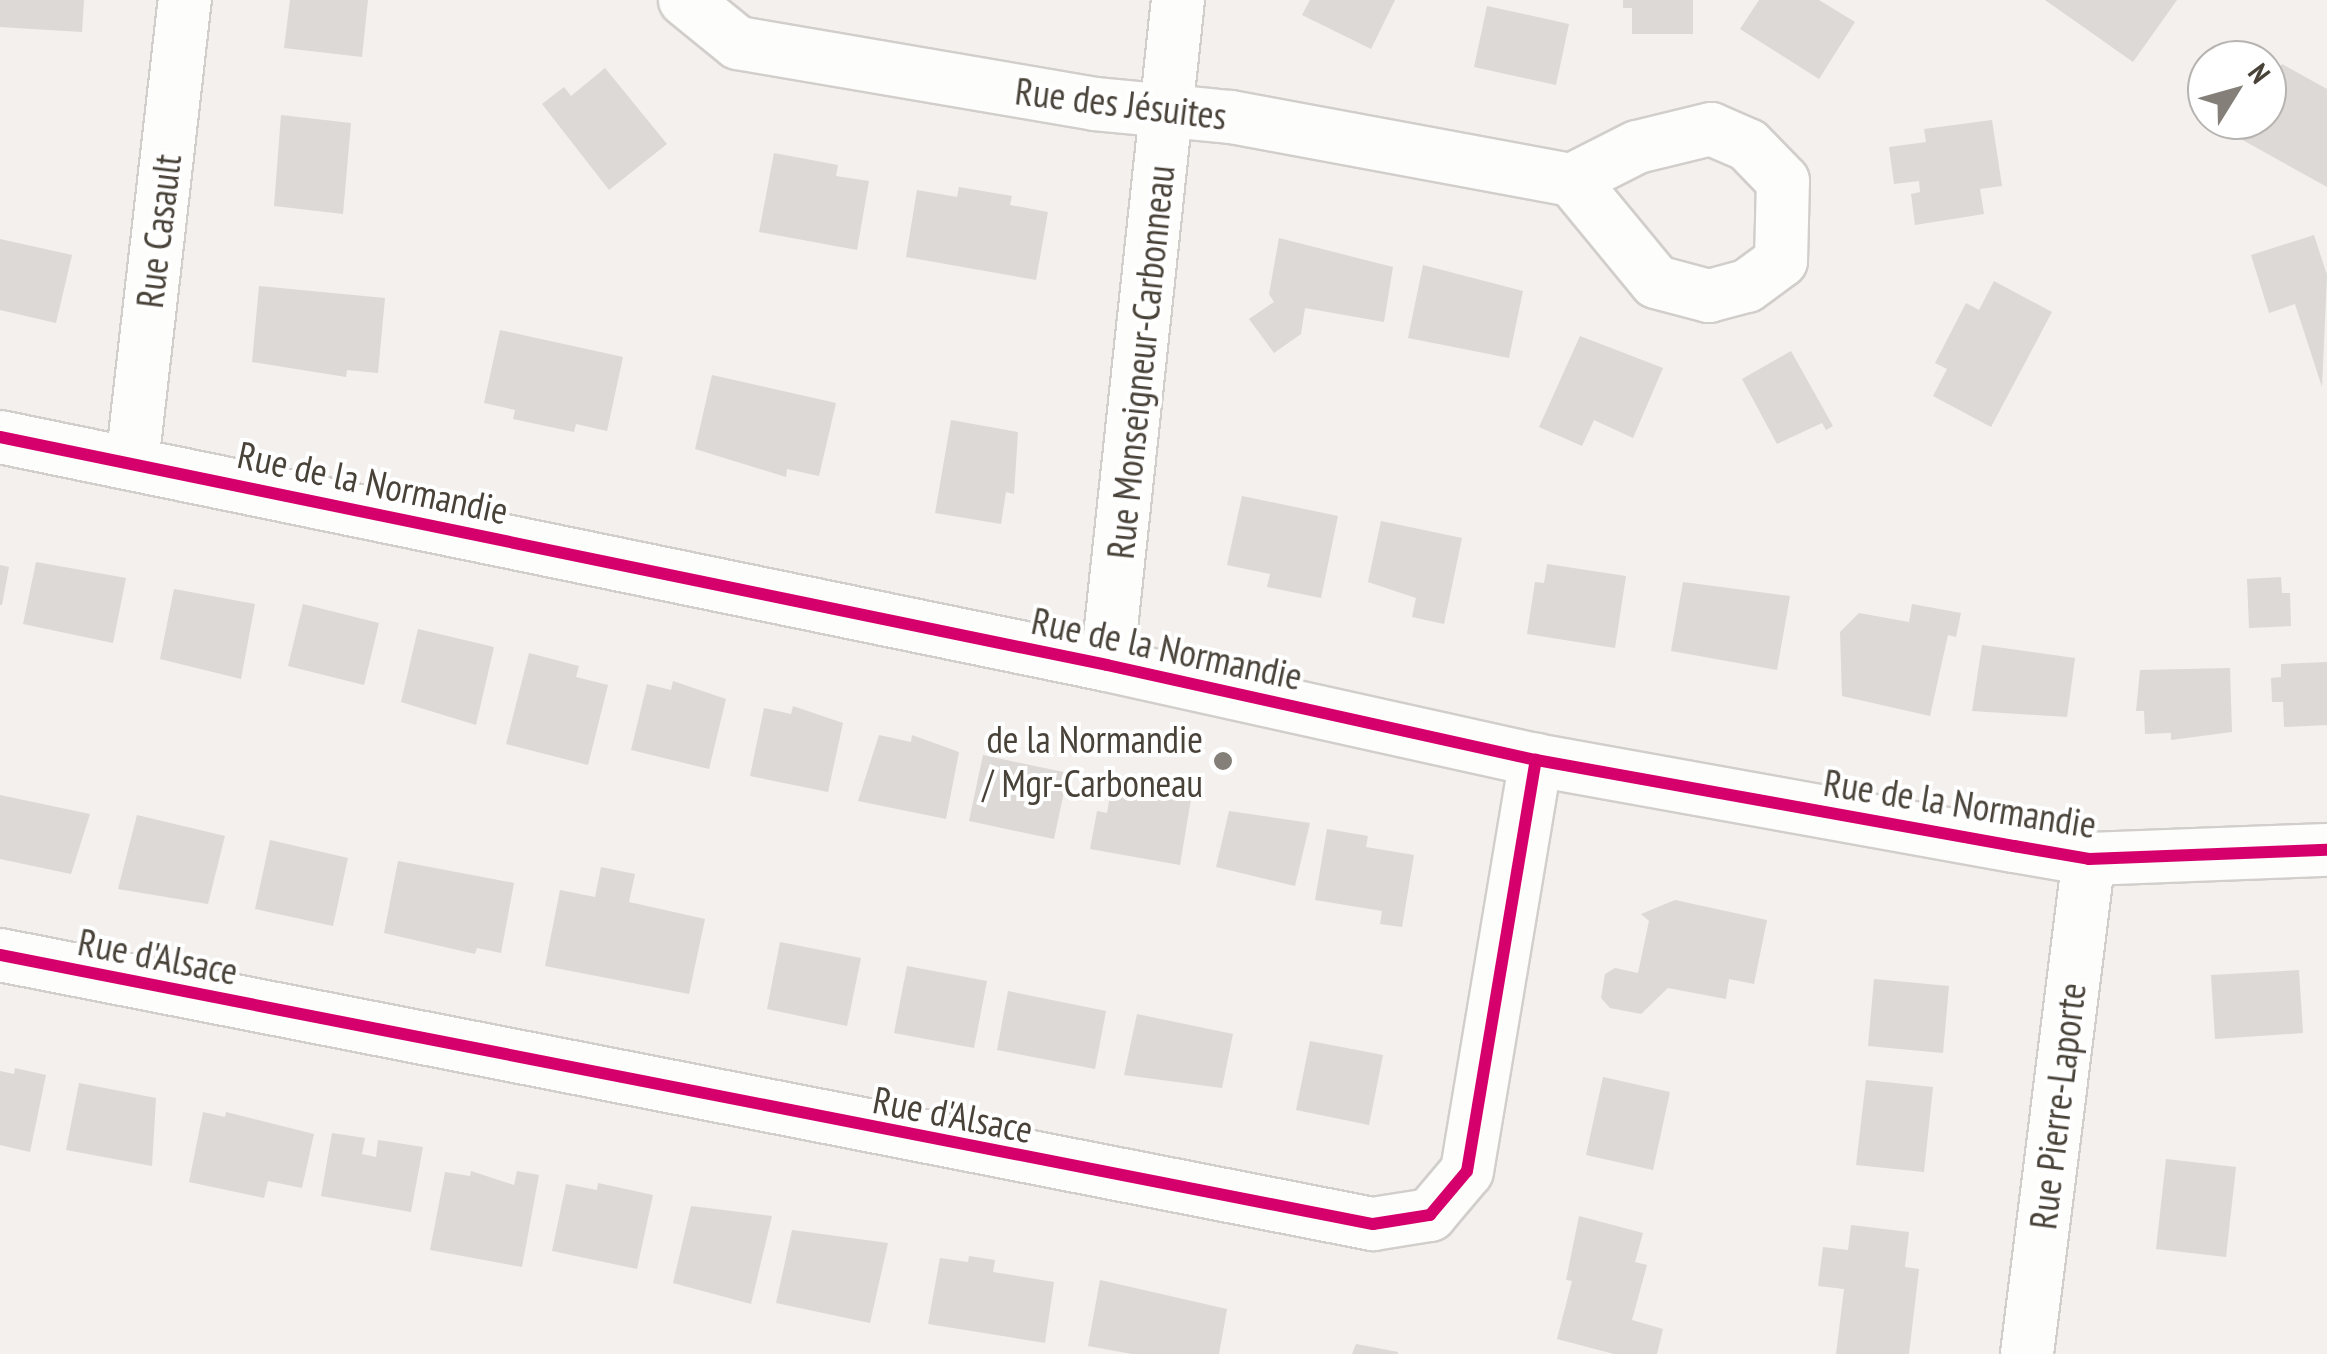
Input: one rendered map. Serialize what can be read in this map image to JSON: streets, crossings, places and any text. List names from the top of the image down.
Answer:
{
  "streets": {
    "street": [
      "Rue des Jésuites",
      "Rue Casault",
      "Rue Monseigneur-Carbonneau",
      "Rue de la Normandie",
      "Rue d'Alsace",
      "Rue Pierre-Laporte"
    ]
  },
  "crossings": [
    ["Rue des Jésuites", "Rue Monseigneur-Carbonneau"],
    ["Rue Casault", "Rue de la Normandie"],
    ["Rue Monseigneur-Carbonneau", "Rue de la Normandie"],
    ["Rue de la Normandie", "Rue d'Alsace"],
    ["Rue de la Normandie", "Rue Pierre-Laporte"]
  ],
  "places": ["de la Normandie / Mgr-Carboneau"],
  "north": "top right"
}
